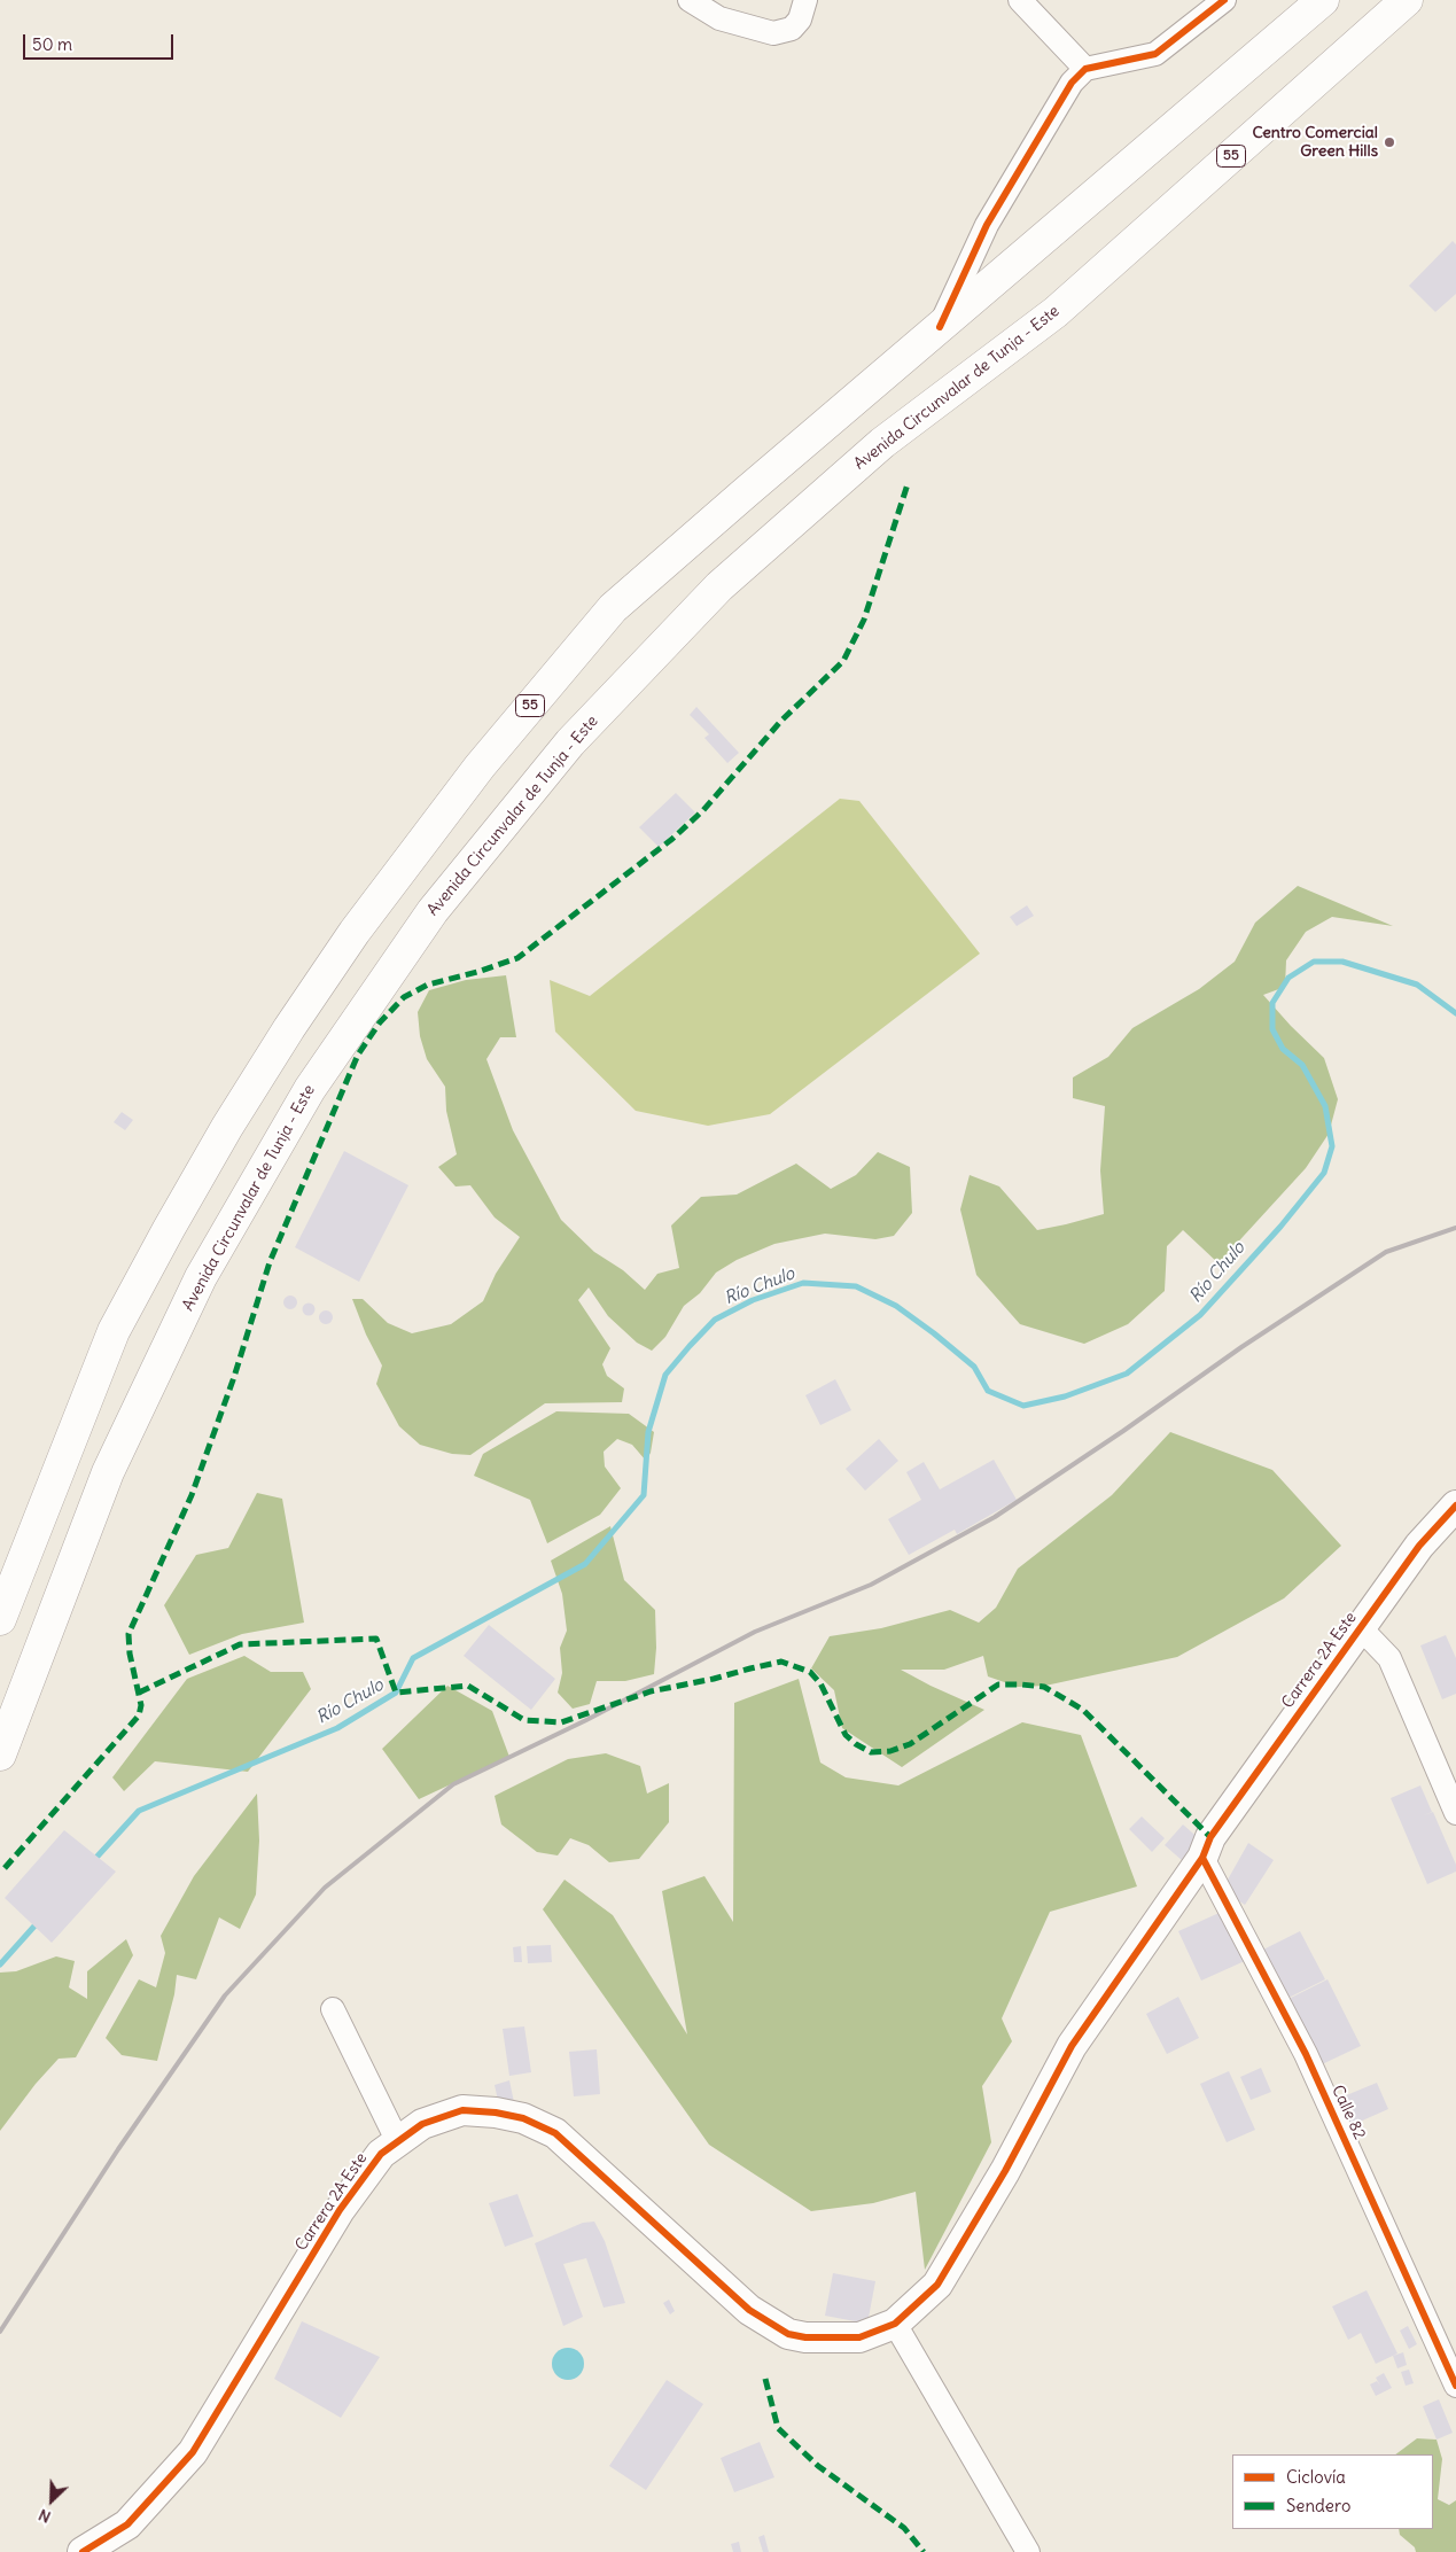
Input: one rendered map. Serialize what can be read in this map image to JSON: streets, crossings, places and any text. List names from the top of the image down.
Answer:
{
  "streets": {
    "highway": ["55", "Avenida Circunvalar de Tunja - Este"],
    "street": ["Carrera 2A Este", "Calle 82"]
  },
  "crossings": [
    ["Carrera 2A Este", "Calle 82"]
  ],
  "water": ["Río Chulo"],
  "places": ["Centro Comercial Green Hills"],
  "legend": ["Ciclovía", "Sendero"],
  "scale_bar": "50 m",
  "north": "bottom left"
}
